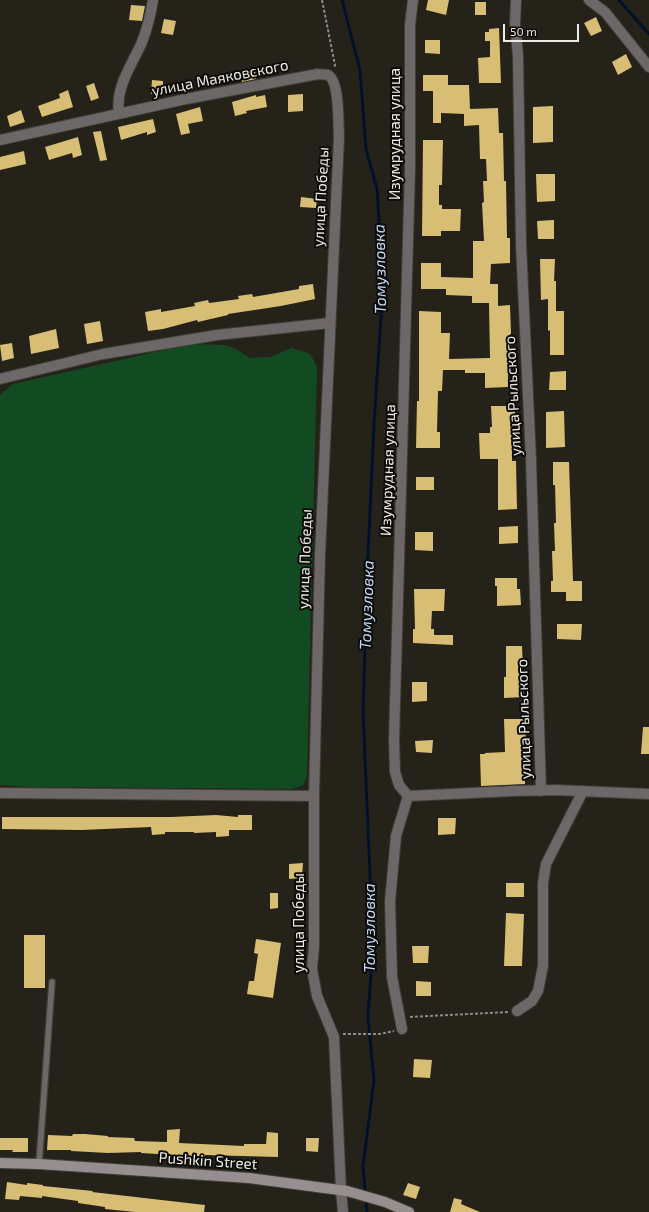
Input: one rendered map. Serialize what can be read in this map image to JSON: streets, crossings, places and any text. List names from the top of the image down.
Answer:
{
  "streets": {
    "main road": ["Pushkin Street"],
    "street": [
      "улица Маяковского",
      "Изумрудная улица",
      "улица Победы",
      "улица Рыльского"
    ]
  },
  "crossings": [
    ["улица Маяковского", "улица Победы"],
    ["улица Победы", "Pushkin Street"]
  ],
  "water": ["Томузловка"],
  "scale_bar": "50 m"
}
